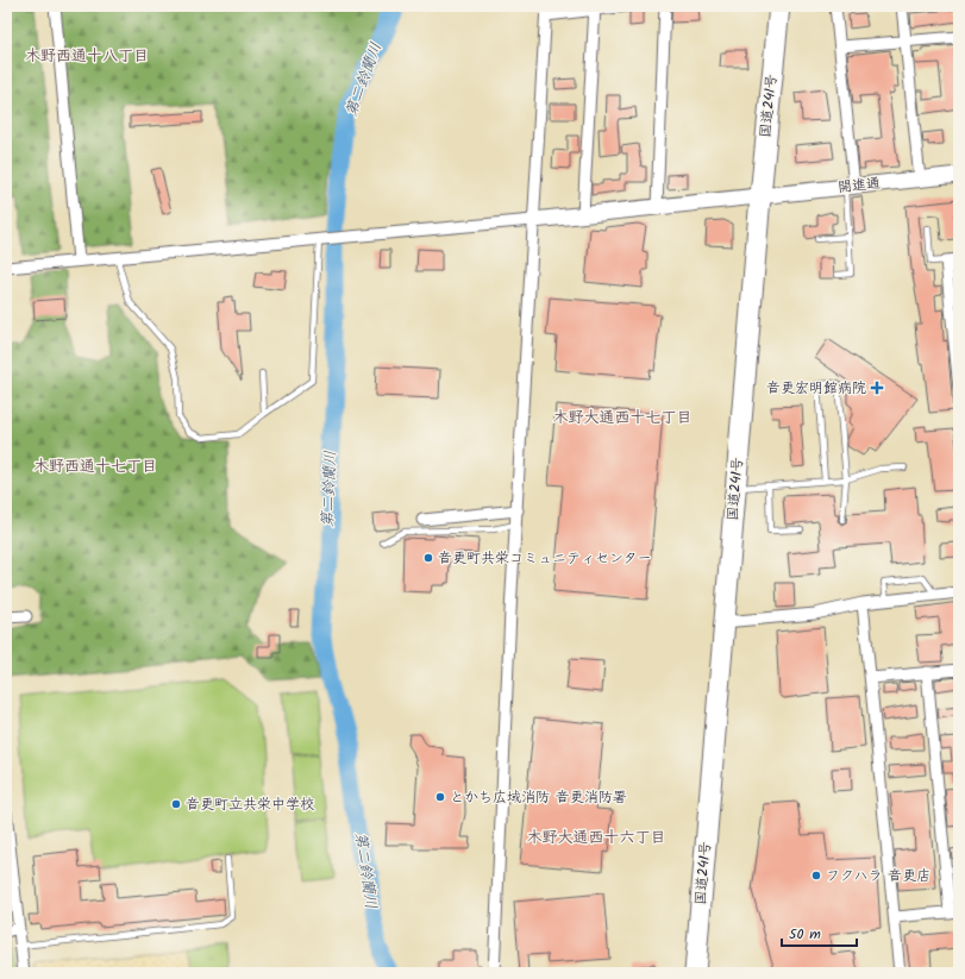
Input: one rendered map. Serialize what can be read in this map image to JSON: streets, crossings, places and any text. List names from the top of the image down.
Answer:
{
  "streets": {
    "highway": ["国道241号"],
    "street": ["開進通"]
  },
  "crossings": [
    ["国道241号", "開進通"]
  ],
  "districts": [
    "木野西通十八丁目",
    "木野大通西十七丁目",
    "木野西通十七丁目",
    "木野大通西十六丁目"
  ],
  "water": ["第二鈴蘭川"],
  "places": {
    "health": ["音更宏明館病院"],
    "other": [
      "音更町共栄コミュニティセンター",
      "とかち広域消防 音更消防署",
      "音更町立共栄中学校",
      "フクハラ 音更店"
    ]
  },
  "scale_bar": "50 m"
}
